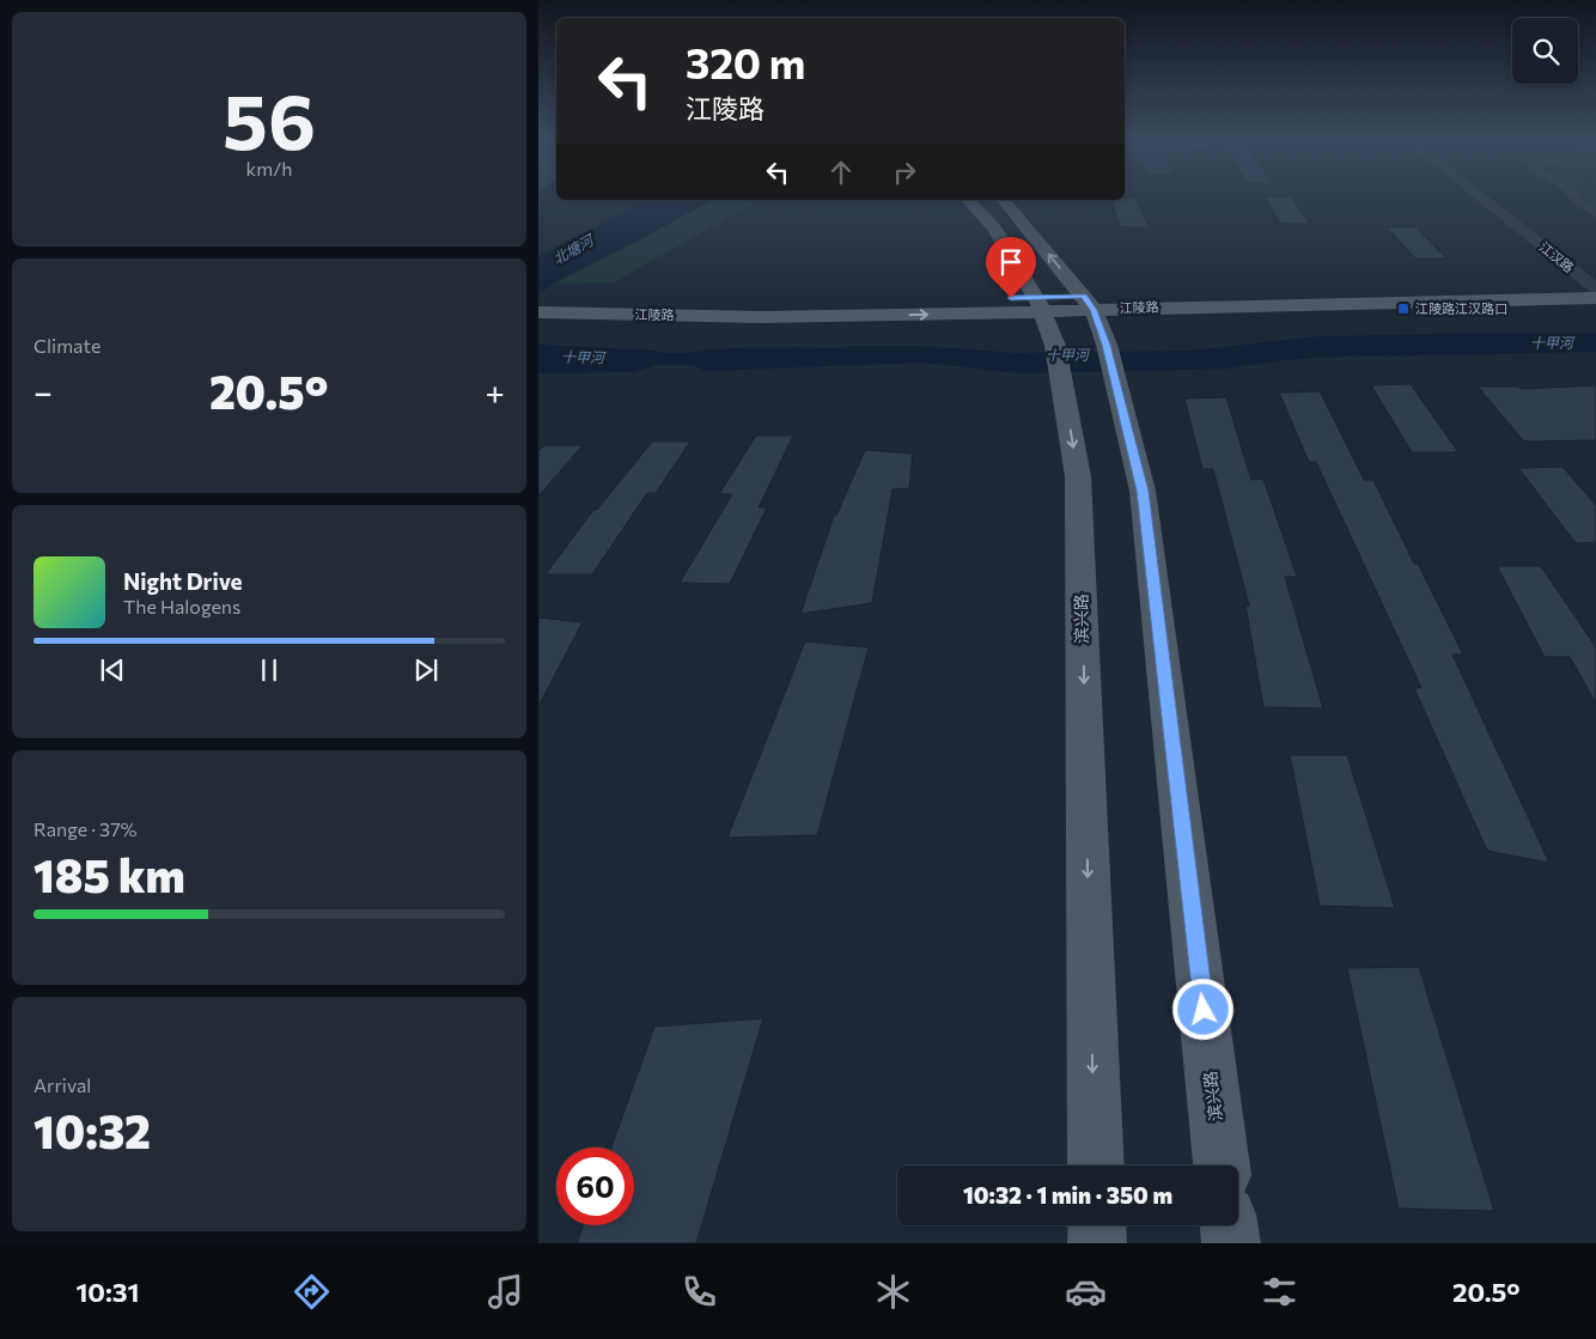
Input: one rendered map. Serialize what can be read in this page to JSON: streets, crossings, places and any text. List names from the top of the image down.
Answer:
{
  "streets": {
    "main road": ["江陵路", "滨兴路"],
    "street": ["江汉路"]
  },
  "crossings": [
    ["江汉路", "江陵路"],
    ["江陵路", "滨兴路"]
  ],
  "water": ["北塘河", "十甲河"],
  "places": {
    "transit": ["江陵路江汉路口"]
  },
  "page": {
    "tile": [
      ["56", "km/h"],
      "Climate",
      ["Range · 37%", "185 km"],
      ["Arrival", "10:32"]
    ],
    "turn": ["320 m", "江陵路"],
    "heat": ["−", "20.5°", "+"],
    "song": ["Night Drive", "The Halogens"],
    "limit": "60",
    "trip": "10:32 · 1 min · 350 m",
    "tabs": ["10:31", "20.5°"]
  }
}
